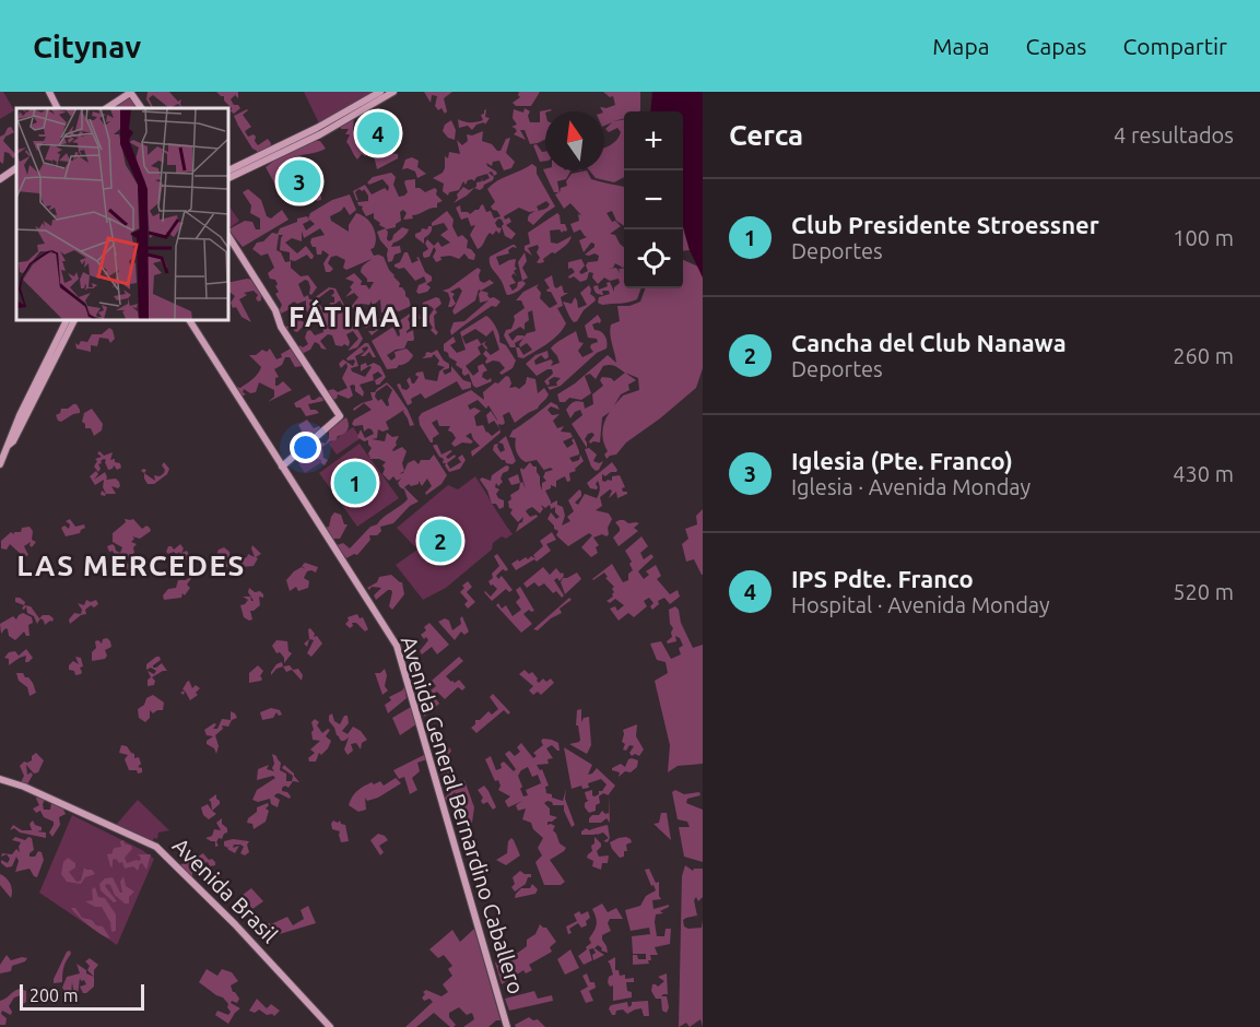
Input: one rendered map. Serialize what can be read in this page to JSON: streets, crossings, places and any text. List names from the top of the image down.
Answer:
{
  "streets": {
    "main road": ["Avenida General Bernardino Caballero", "Avenida Brasil"]
  },
  "districts": ["FÁTIMA II", "LAS MERCEDES"],
  "scale_bar": "200 m",
  "north": "top",
  "page": {
    "header": "Citynav",
    "nav": ["Mapa", "Capas", "Compartir"],
    "heading": ["Cerca", "4 resultados"],
    "pins": [
      "4",
      "3",
      "1",
      "2"
    ],
    "map_buttons": ["+", "−"],
    "list": [
      {
        "mark": "1",
        "name": "Club Presidente Stroessner",
        "note": "Deportes",
        "value": "100 m"
      },
      {
        "mark": "2",
        "name": "Cancha del Club Nanawa",
        "note": "Deportes",
        "value": "260 m"
      },
      {
        "mark": "3",
        "name": "Iglesia (Pte. Franco)",
        "note": "Iglesia · Avenida Monday",
        "value": "430 m"
      },
      {
        "mark": "4",
        "name": "IPS Pdte. Franco",
        "note": "Hospital · Avenida Monday",
        "value": "520 m"
      }
    ],
    "scale": "200 m"
  }
}
